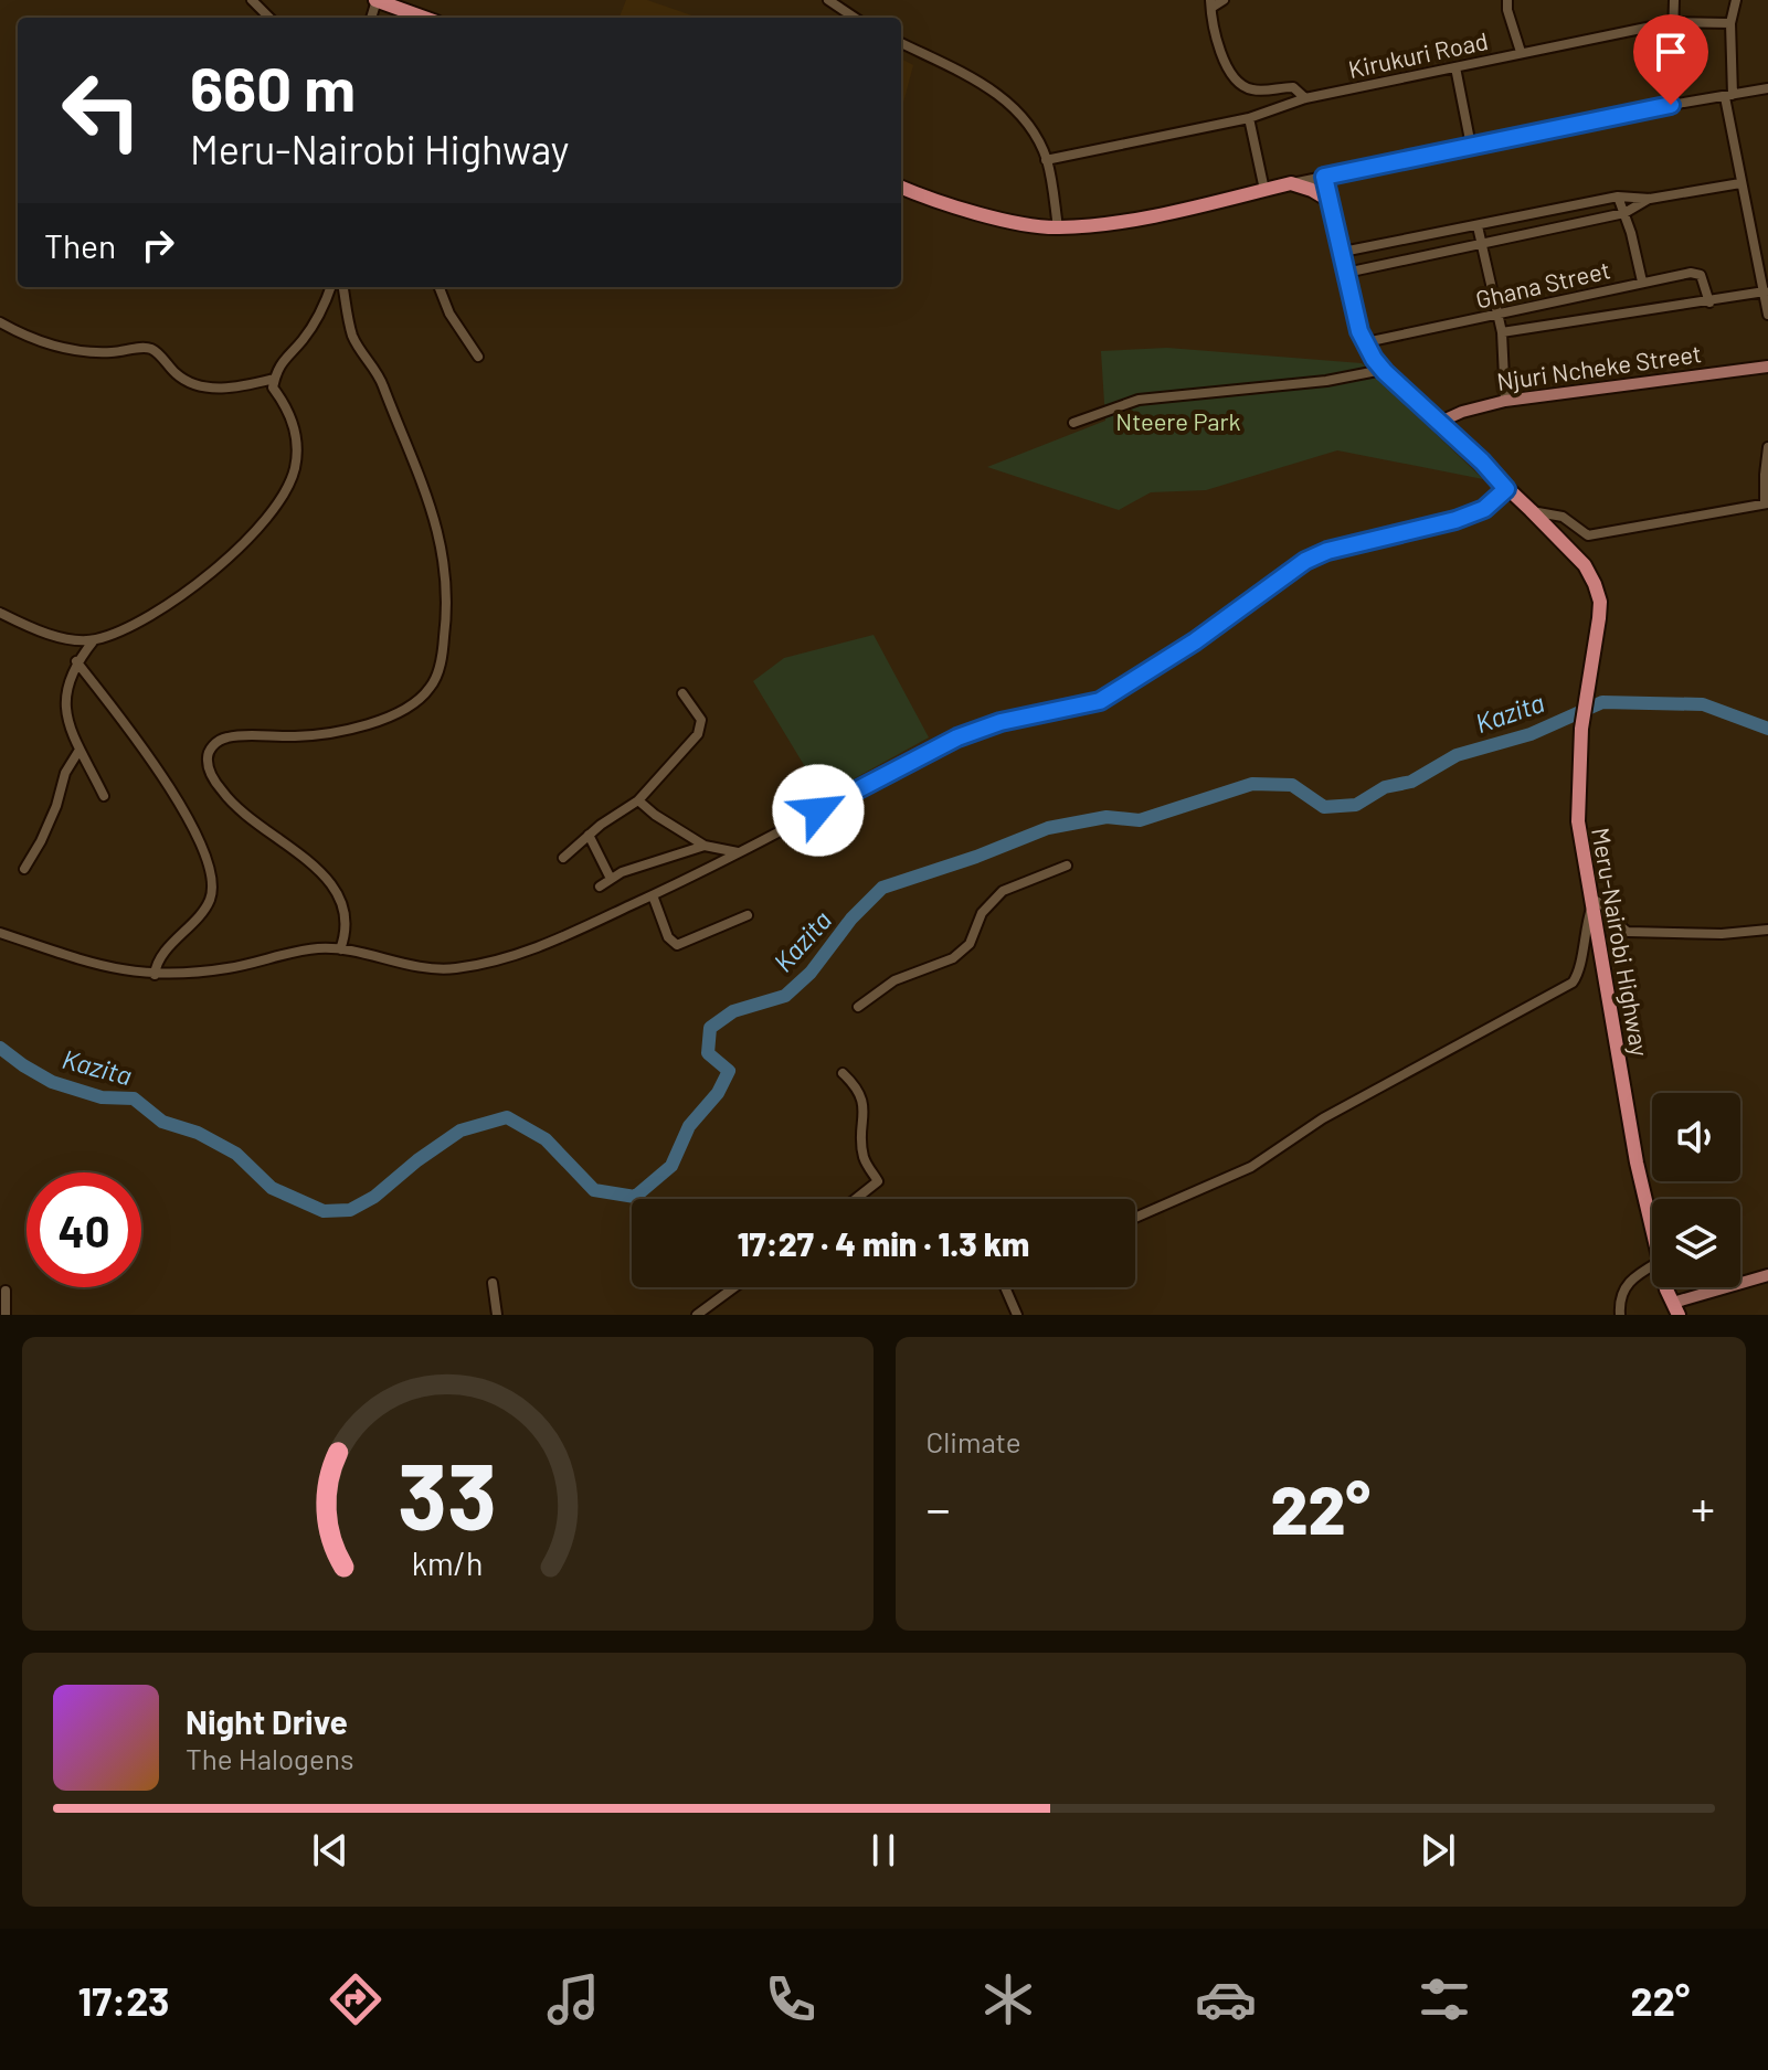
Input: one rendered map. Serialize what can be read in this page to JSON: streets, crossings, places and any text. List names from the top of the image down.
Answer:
{
  "streets": {
    "highway": ["Meru-Nairobi Highway"],
    "main road": ["Njuri Ncheke Street"],
    "street": ["Kirukuri Road", "Ghana Street"]
  },
  "water": ["Kazita"],
  "parks": ["Nteere Park"],
  "page": {
    "turn": ["660 m", "Meru-Nairobi Highway"],
    "then": "Then",
    "limit": "40",
    "trip": "17:27 · 4 min · 1.3 km",
    "tile": "Climate",
    "heat": ["−", "22°", "+"],
    "song": ["Night Drive", "The Halogens"],
    "tabs": ["17:23", "22°"],
    "gauge": ["33", "km/h"]
  }
}
